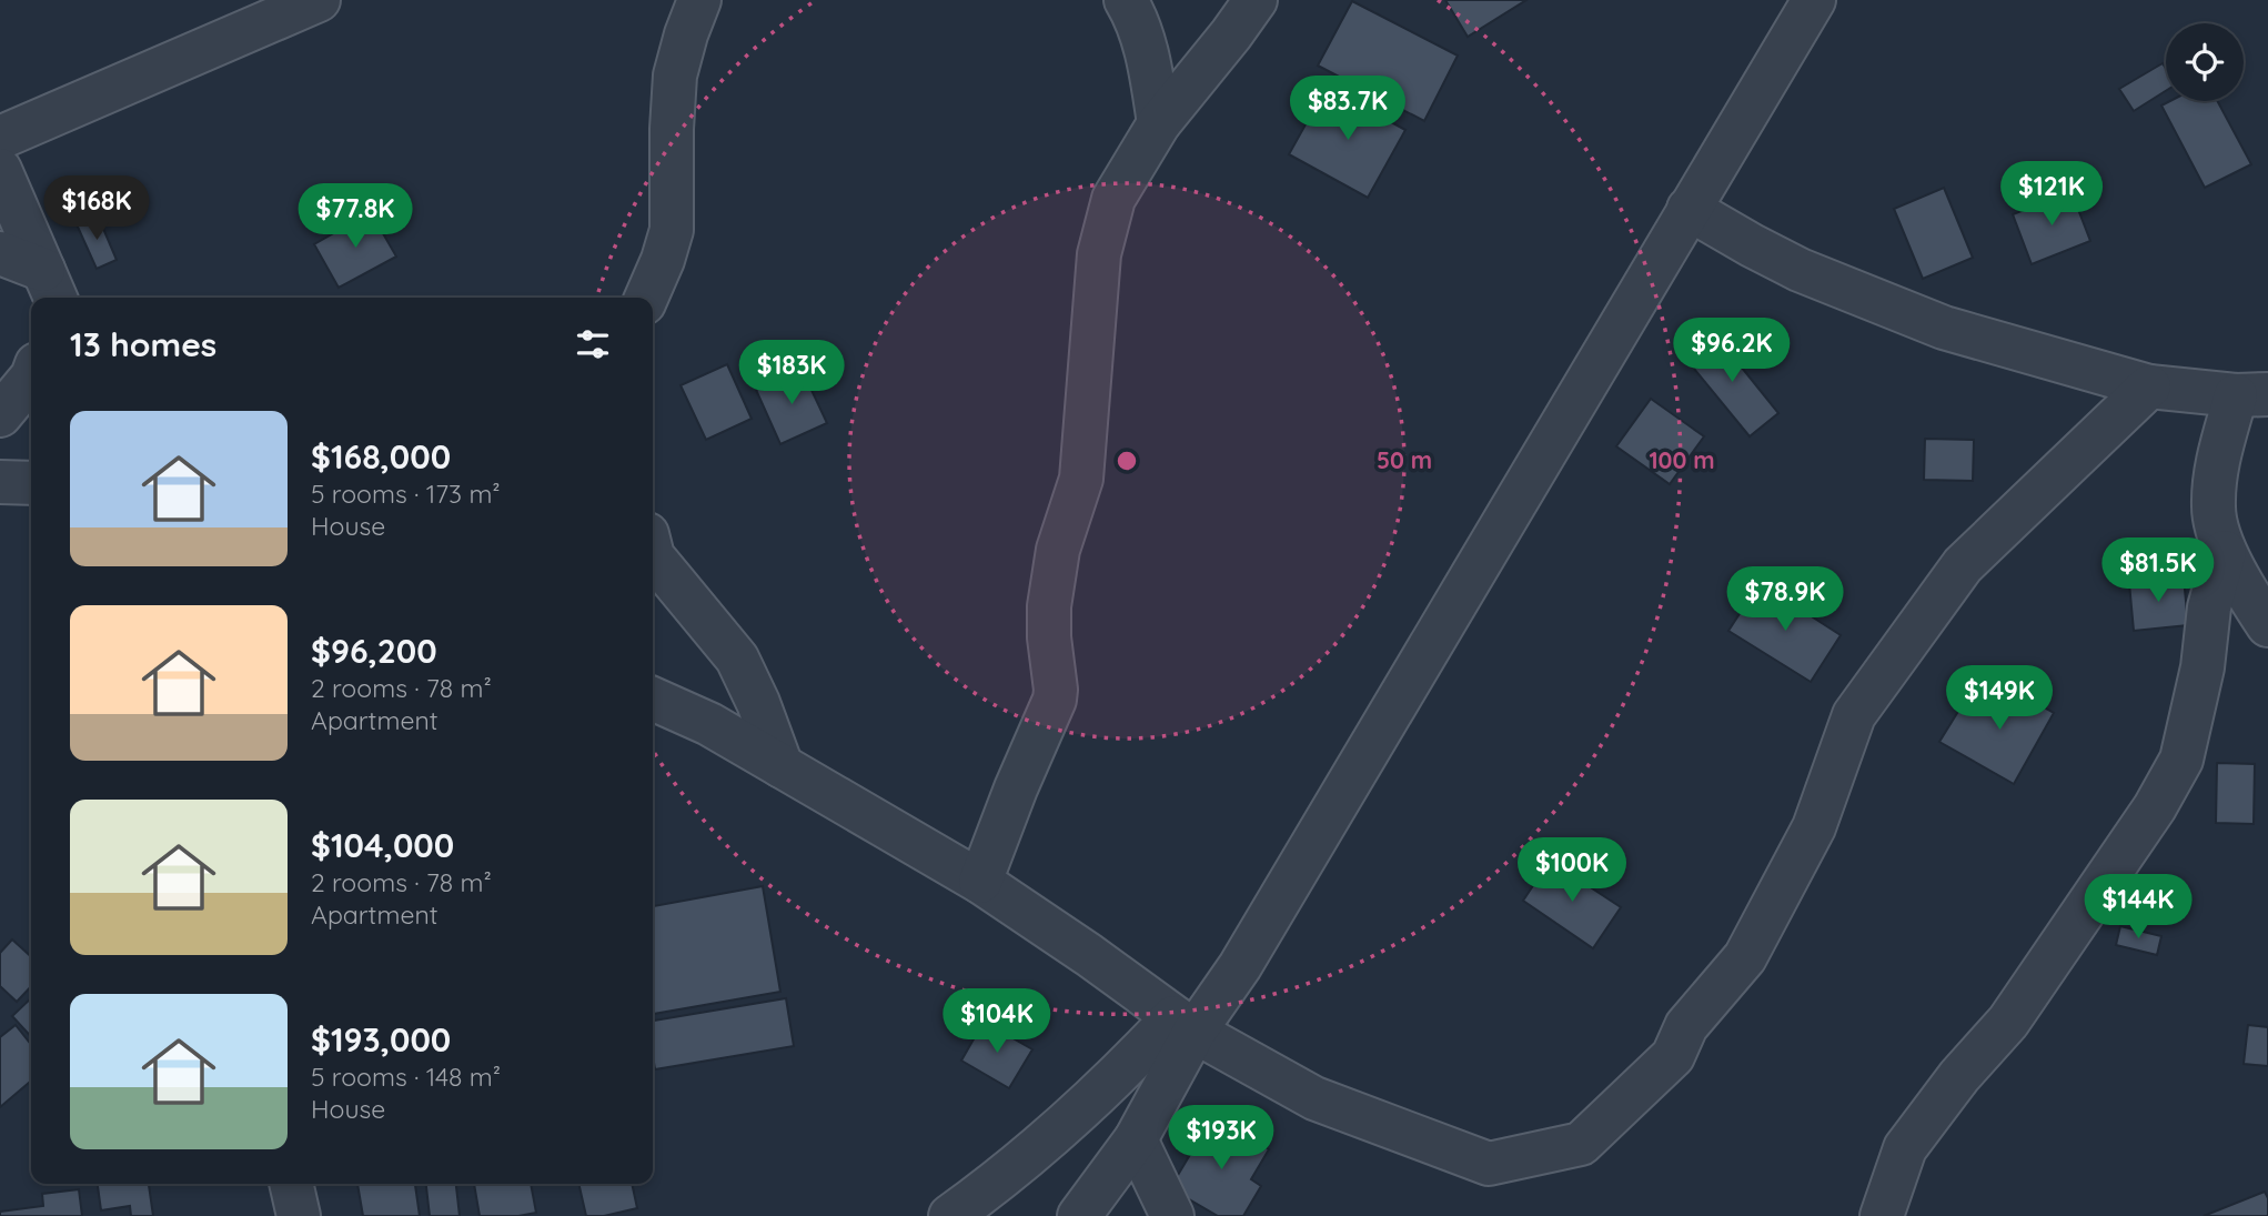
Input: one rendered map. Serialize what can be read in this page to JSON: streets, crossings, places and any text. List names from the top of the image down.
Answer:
{
  "page": {
    "price": [
      "$83.7K",
      "$121K",
      "$168K",
      "$77.8K",
      "$96.2K",
      "$183K",
      "$81.5K",
      "$78.9K",
      "$149K",
      "$100K",
      "$144K",
      "$104K",
      "$193K"
    ],
    "heading": "13 homes",
    "list": [
      {
        "name": "$168,000",
        "note": "5 rooms · 173 m² · House"
      },
      {
        "name": "$96,200",
        "note": "2 rooms · 78 m² · Apartment"
      },
      {
        "name": "$104,000",
        "note": "2 rooms · 78 m² · Apartment"
      },
      {
        "name": "$193,000",
        "note": "5 rooms · 148 m² · House"
      }
    ]
  },
  "rings": ["50 m", "100 m"]
}
